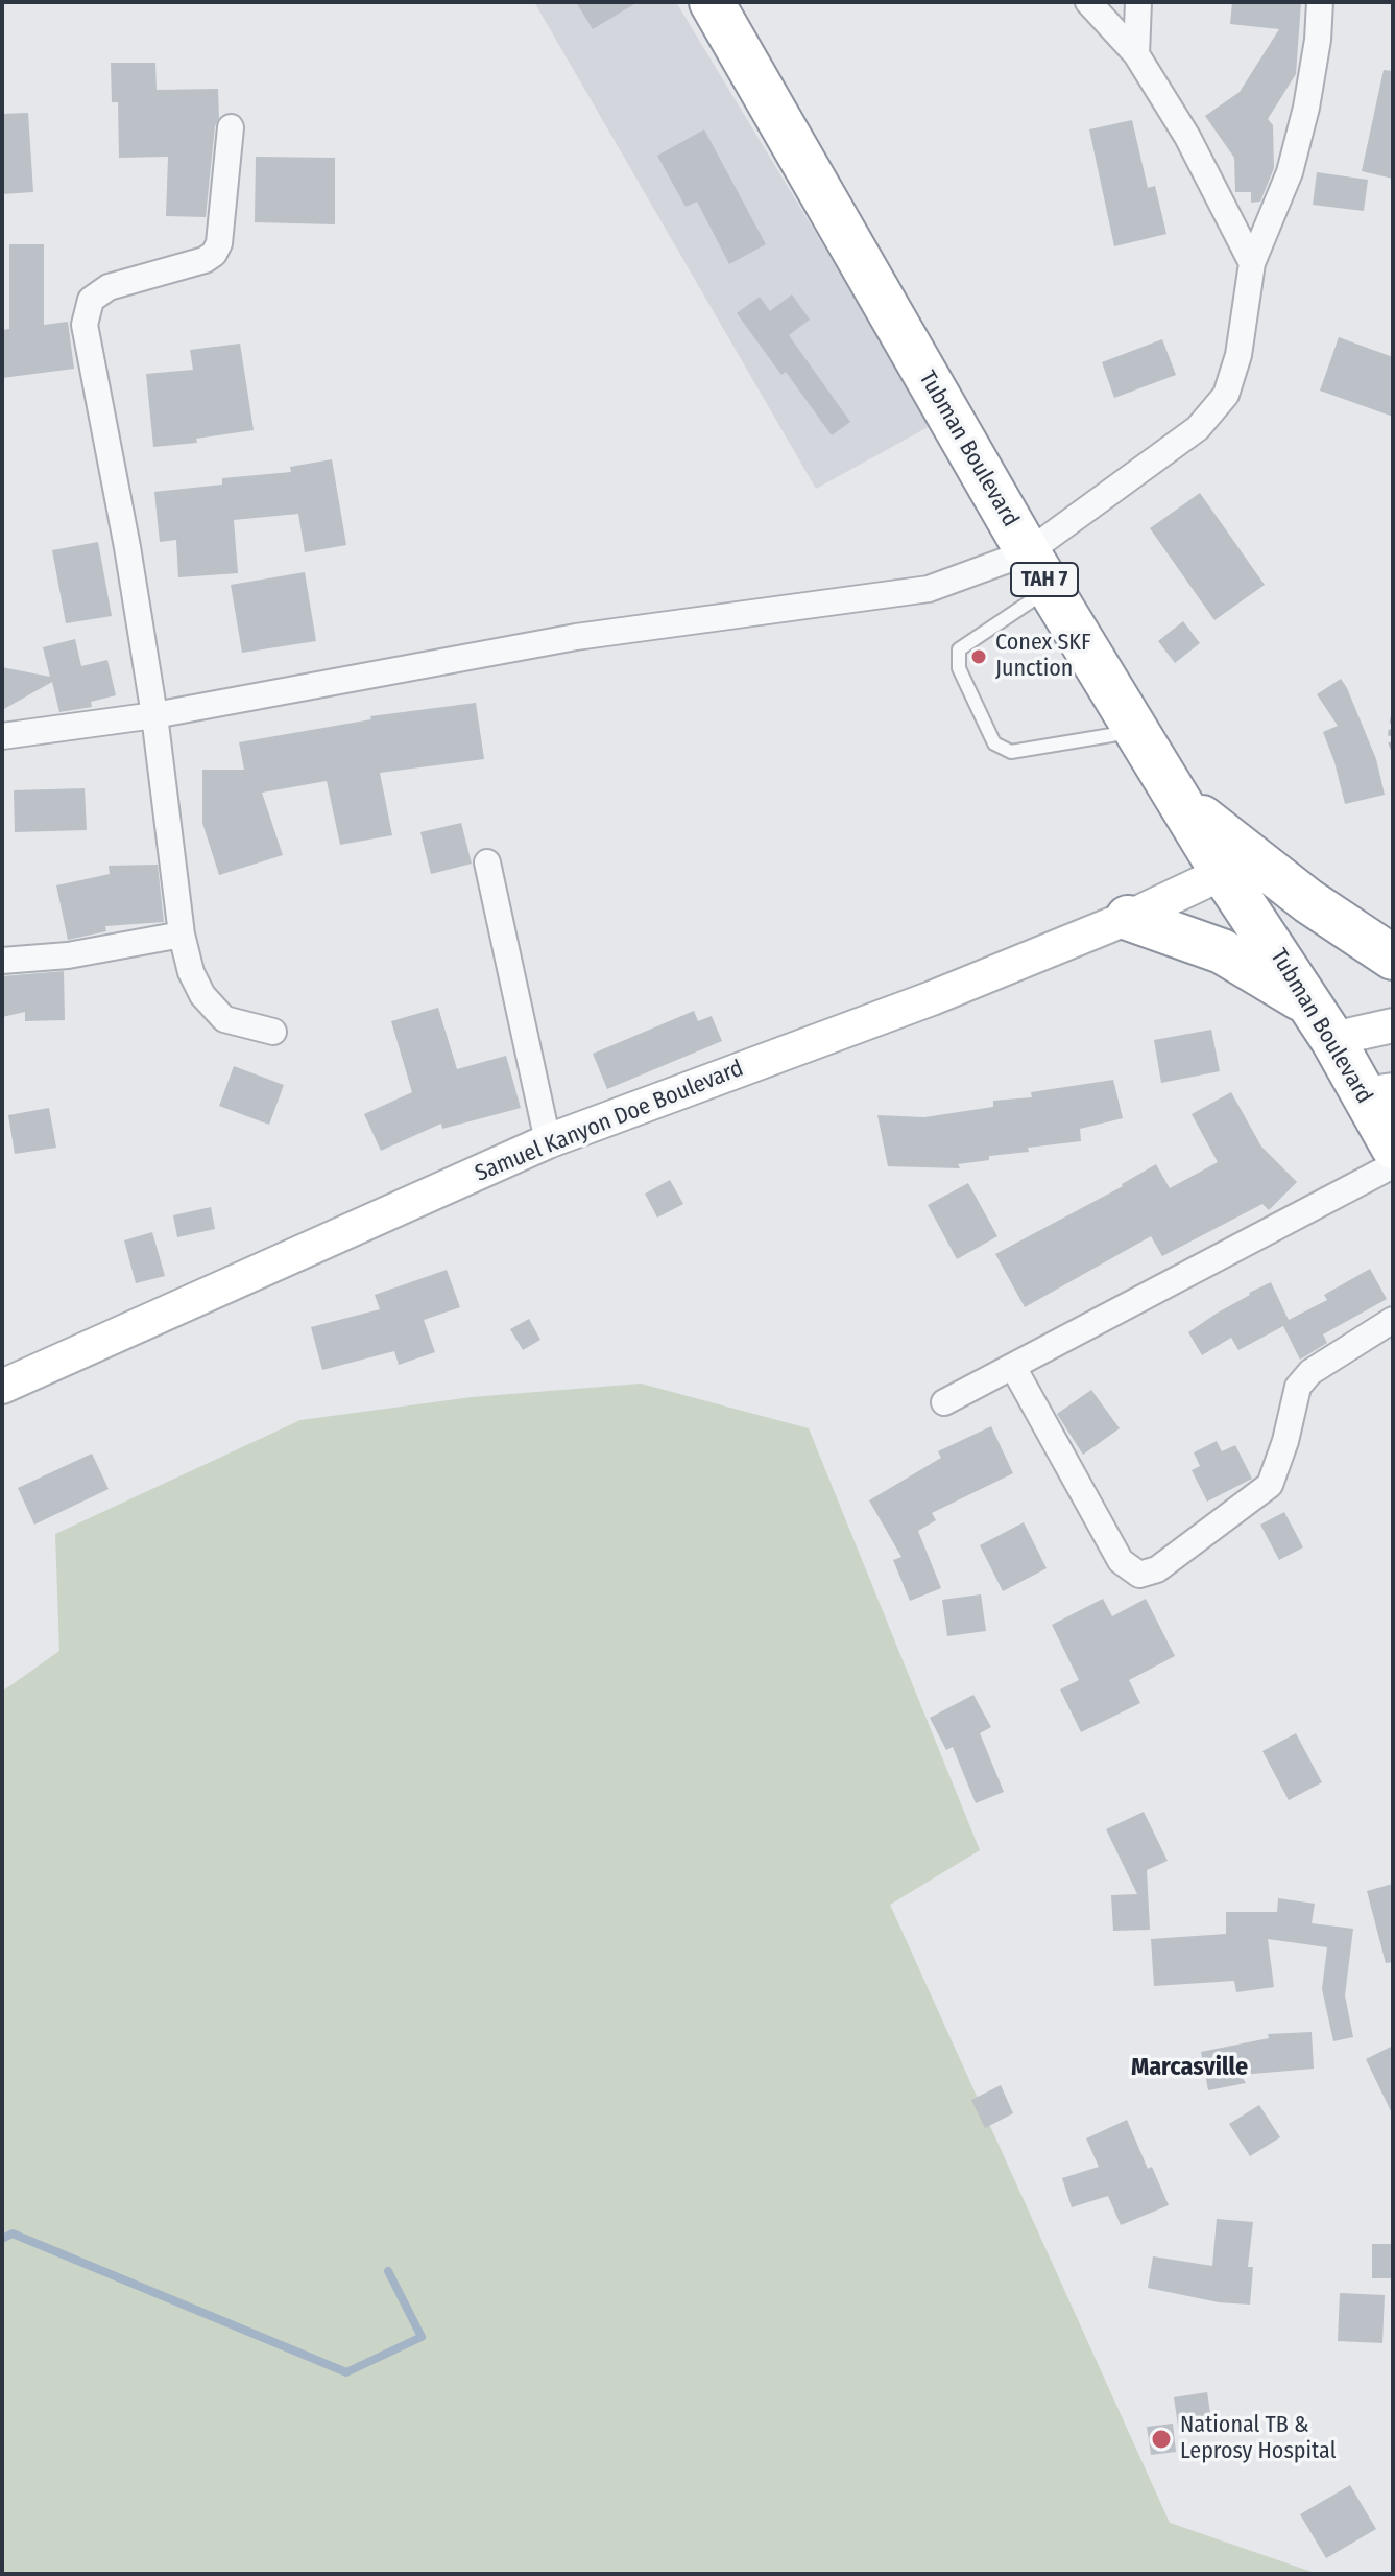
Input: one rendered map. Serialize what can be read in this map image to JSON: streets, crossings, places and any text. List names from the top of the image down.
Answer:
{
  "streets": {
    "highway": ["Tubman Boulevard", "TAH 7"],
    "street": ["Samuel Kanyon Doe Boulevard"]
  },
  "crossings": [
    ["Tubman Boulevard", "Samuel Kanyon Doe Boulevard"]
  ],
  "districts": ["Marcasville"],
  "places": ["Conex SKF Junction", "National TB & Leprosy Hospital"]
}
